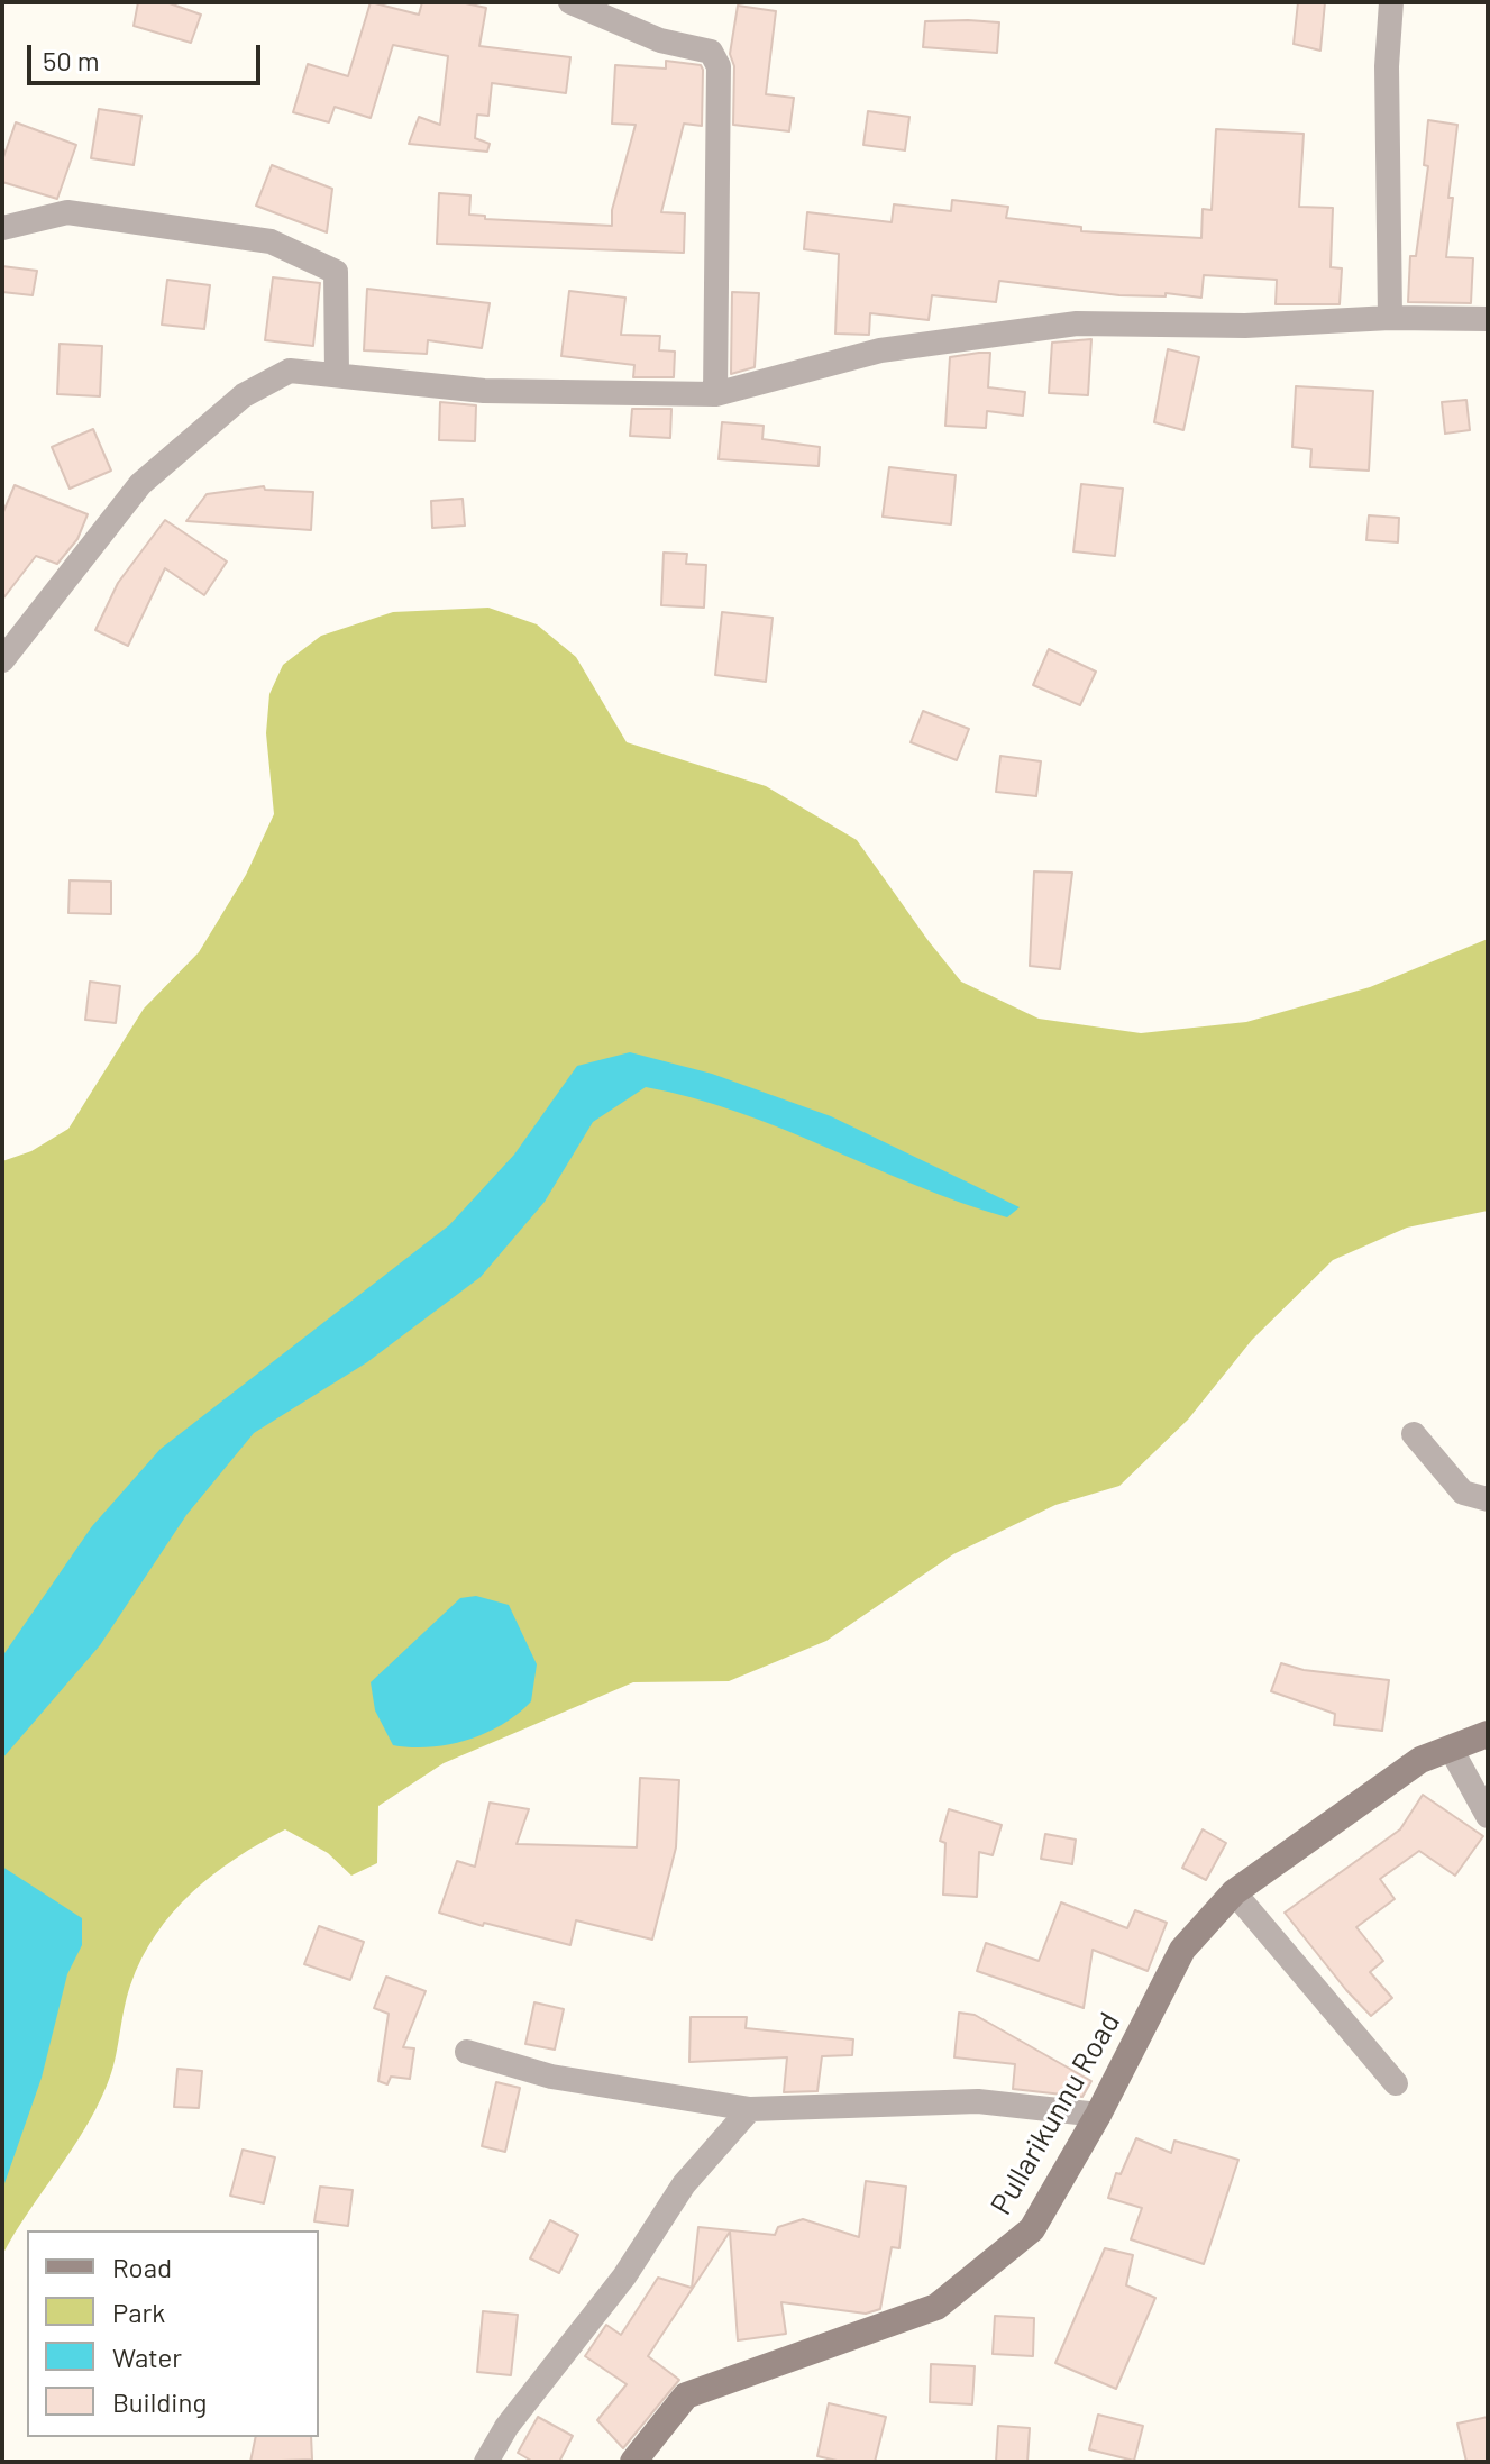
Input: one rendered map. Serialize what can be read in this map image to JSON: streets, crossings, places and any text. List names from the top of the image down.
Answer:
{
  "streets": {
    "main road": ["Pullarikunnu Road"]
  },
  "legend": [
    "Road",
    "Park",
    "Water",
    "Building"
  ],
  "scale_bar": "50 m"
}
